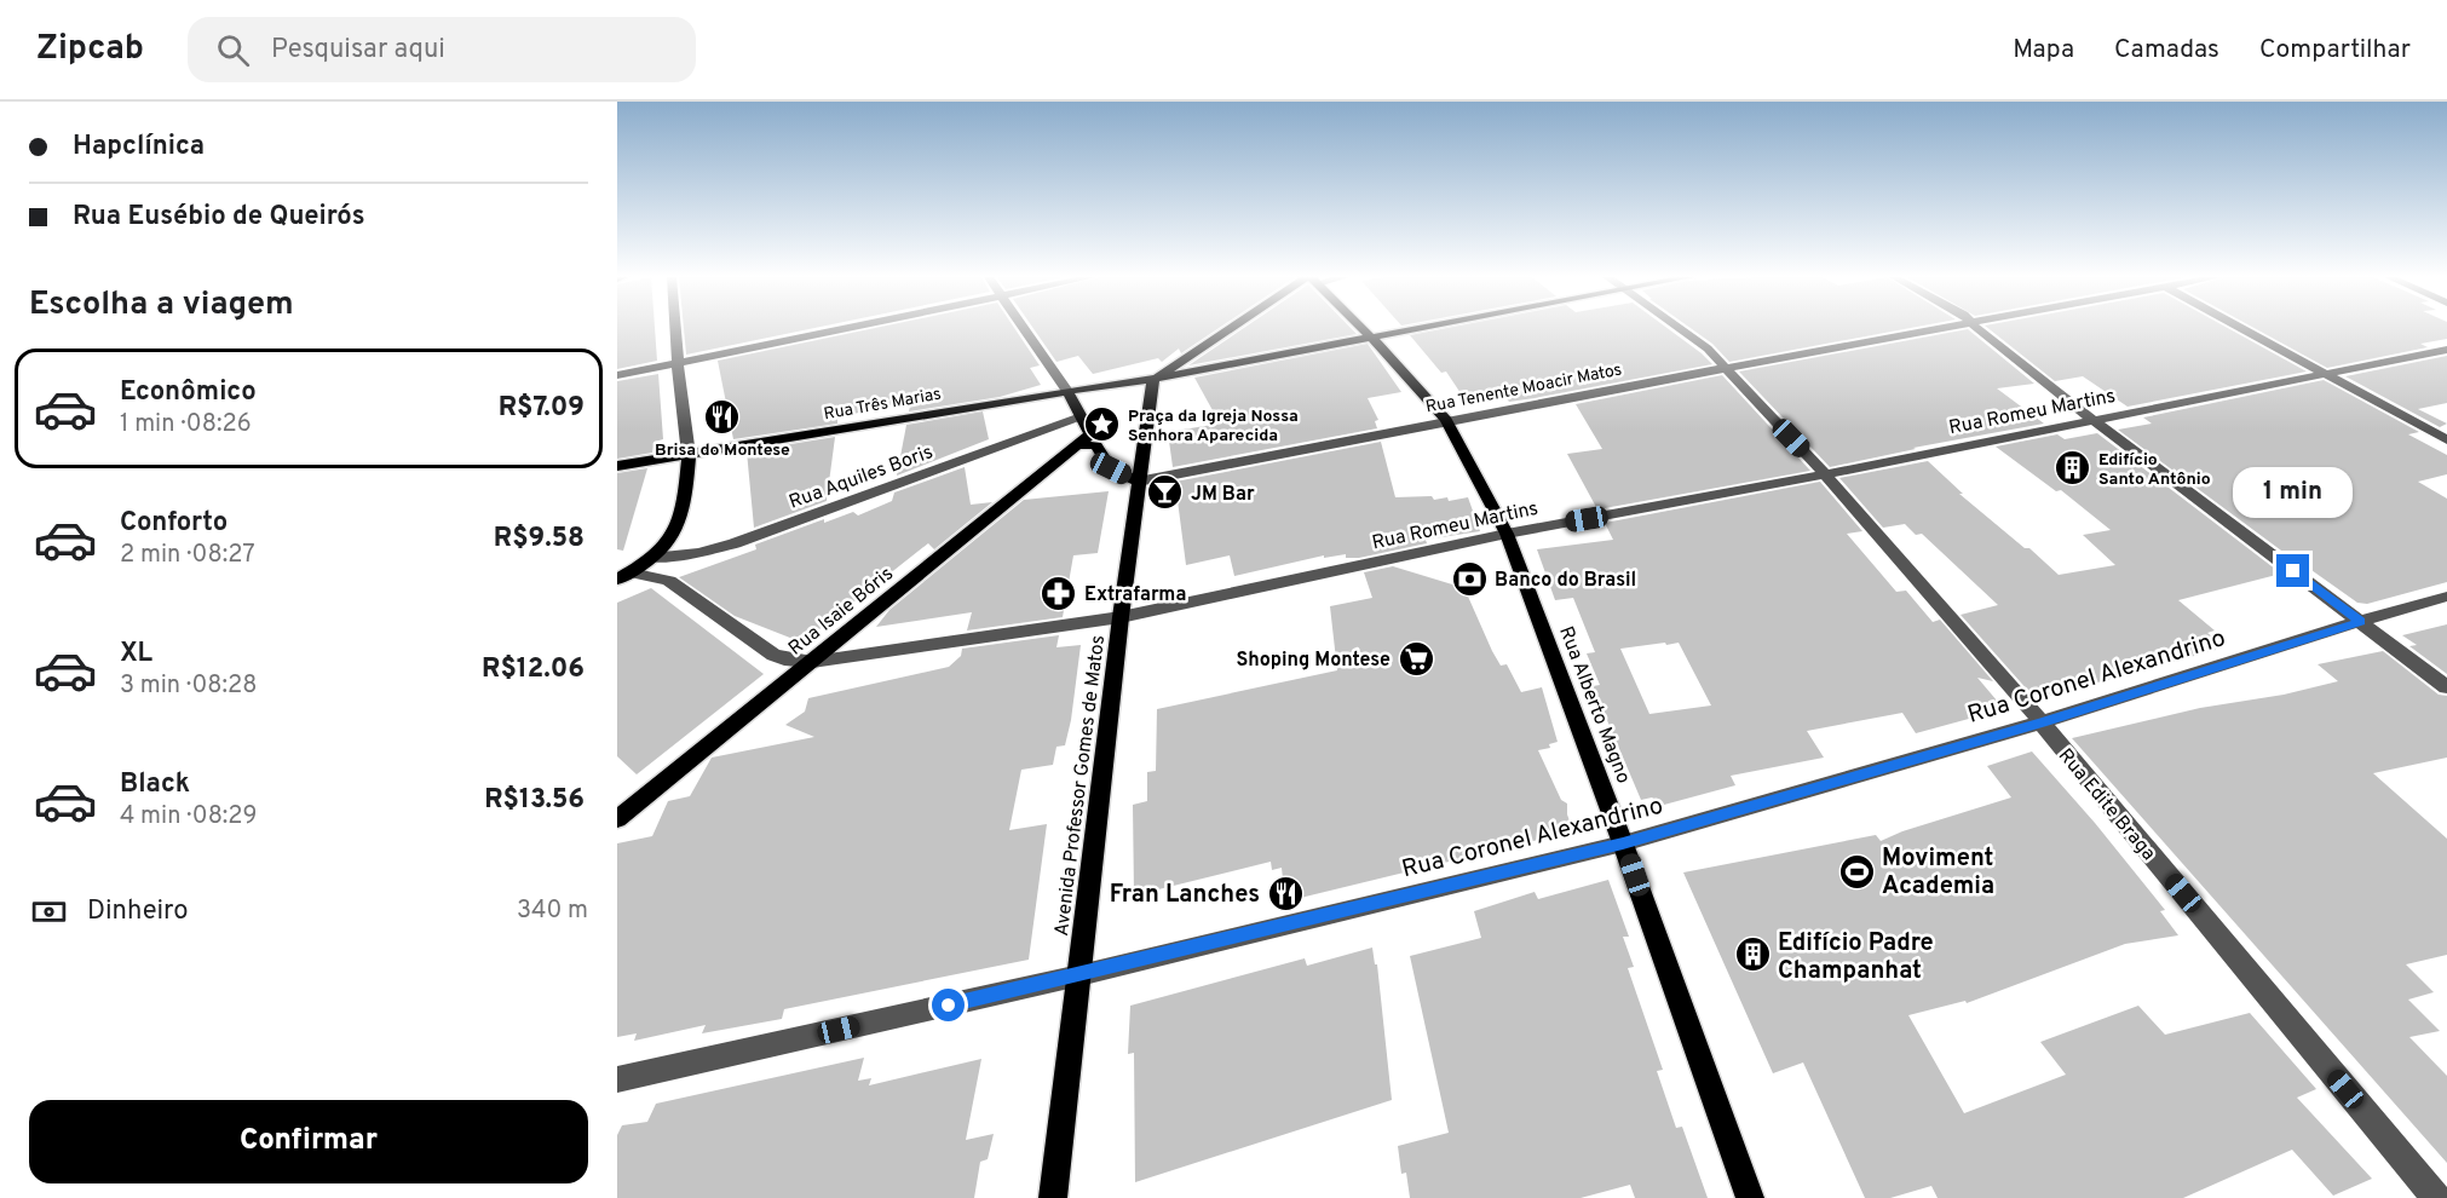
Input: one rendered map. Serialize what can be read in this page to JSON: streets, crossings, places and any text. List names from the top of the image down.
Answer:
{
  "streets": {
    "main road": [
      "Rua Três Marias",
      "Rua Aquiles Boris",
      "Rua Isaie Bóris",
      "Rua Alberto Magno",
      "Avenida Professor Gomes de Matos"
    ],
    "street": [
      "Rua Tenente Moacir Matos",
      "Rua Romeu Martins",
      "Rua Coronel Alexandrino",
      "Rua Edite Braga"
    ]
  },
  "crossings": [
    ["Rua Tenente Moacir Matos", "Rua Alberto Magno"],
    ["Rua Tenente Moacir Matos", "Avenida Professor Gomes de Matos"],
    ["Rua Tenente Moacir Matos", "Rua Edite Braga"],
    ["Rua Três Marias", "Rua Aquiles Boris"],
    ["Rua Três Marias", "Rua Alberto Magno"],
    ["Rua Três Marias", "Avenida Professor Gomes de Matos"],
    ["Rua Romeu Martins", "Rua Aquiles Boris"],
    ["Rua Romeu Martins", "Rua Isaie Bóris"],
    ["Rua Romeu Martins", "Rua Alberto Magno"],
    ["Rua Romeu Martins", "Avenida Professor Gomes de Matos"],
    ["Rua Romeu Martins", "Rua Edite Braga"],
    ["Rua Coronel Alexandrino", "Rua Alberto Magno"],
    ["Rua Coronel Alexandrino", "Avenida Professor Gomes de Matos"],
    ["Rua Coronel Alexandrino", "Rua Edite Braga"]
  ],
  "places": {
    "restaurant": ["Brisa do Montese", "Fran Lanches"],
    "place": ["Praça da Igreja Nossa Senhora Aparecida"],
    "building": ["Edifício Santo Antônio", "Edifício Padre Champanhat"],
    "bar": ["JM Bar"],
    "bank": ["Banco do Brasil"],
    "pharmacy": ["Extrafarma"],
    "supermarket": ["Shoping Montese"],
    "sports": ["Moviment Academia"]
  },
  "page": {
    "header": "Zipcab",
    "search": "Pesquisar aqui",
    "nav": ["Mapa", "Camadas", "Compartilhar"],
    "banner": ["Hapclínica", "Rua Eusébio de Queirós"],
    "heading": "Escolha a viagem",
    "list": [
      {
        "name": "Econômico",
        "note": "1 min · 08:26",
        "value": "R$7.09"
      },
      {
        "name": "Conforto",
        "note": "2 min · 08:27",
        "value": "R$9.58"
      },
      {
        "name": "XL",
        "note": "3 min · 08:28",
        "value": "R$12.06"
      },
      {
        "name": "Black",
        "note": "4 min · 08:29",
        "value": "R$13.56"
      }
    ],
    "bubble": "1 min",
    "pay": ["Dinheiro", "340 m"],
    "buttons": "Confirmar"
  }
}
